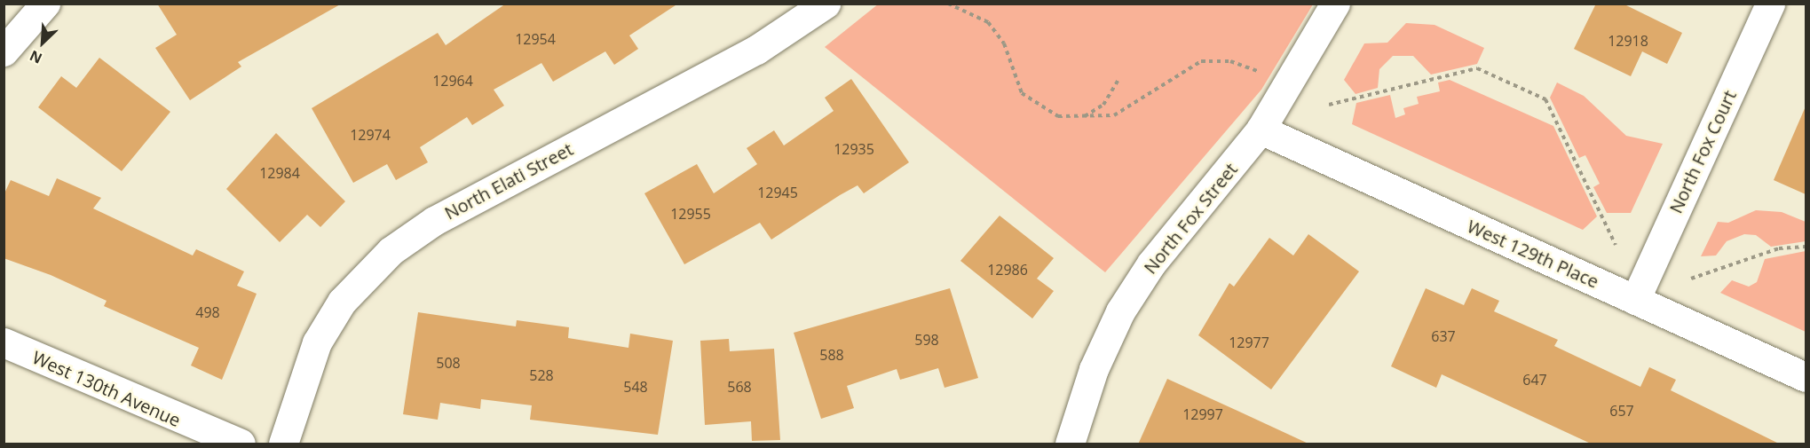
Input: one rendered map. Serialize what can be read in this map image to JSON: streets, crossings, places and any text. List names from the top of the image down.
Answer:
{
  "streets": {
    "street": [
      "North Fox Court",
      "North Elati Street",
      "North Fox Street",
      "West 129th Place",
      "West 130th Avenue"
    ]
  },
  "crossings": [
    ["North Fox Court", "West 129th Place"],
    ["North Fox Street", "West 129th Place"]
  ],
  "house_numbers": [
    "12954",
    "12918",
    "12964",
    "12974",
    "12935",
    "12984",
    "12945",
    "12955",
    "12986",
    "498",
    "637",
    "598",
    "12977",
    "588",
    "508",
    "528",
    "647",
    "548",
    "568",
    "657",
    "12997"
  ],
  "north": "bottom left"
}
